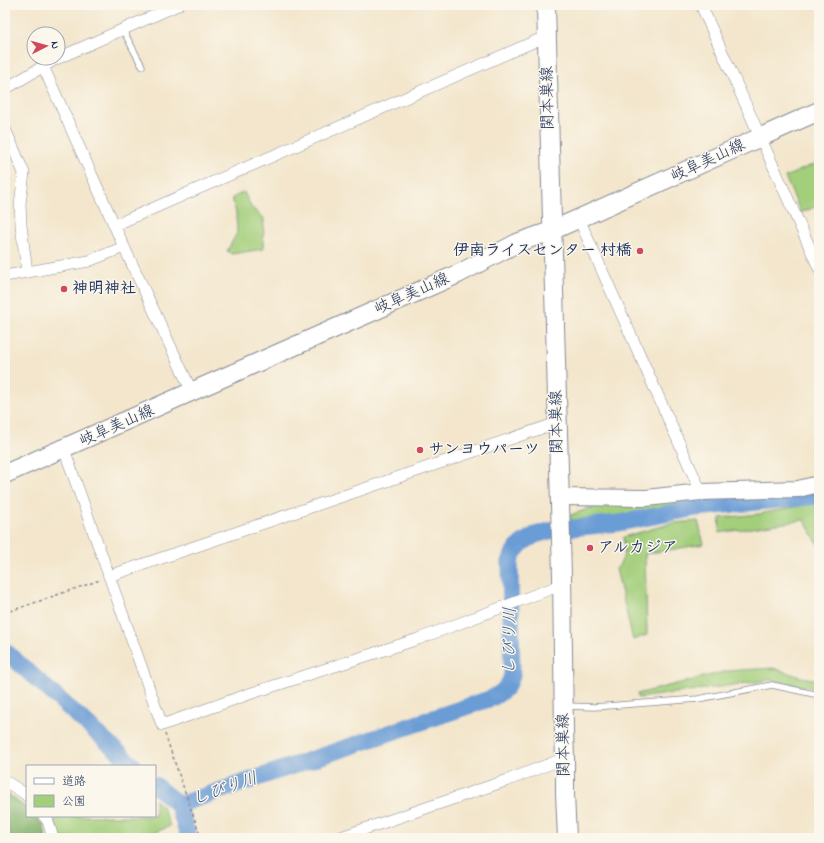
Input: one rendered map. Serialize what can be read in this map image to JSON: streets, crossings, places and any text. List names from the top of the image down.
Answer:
{
  "streets": {
    "main road": ["関本巣線", "岐阜美山線"]
  },
  "crossings": [
    ["関本巣線", "岐阜美山線"]
  ],
  "water": ["しびり川"],
  "places": [
    "伊南ライスセンター 村橋",
    "神明神社",
    "サンヨウパーツ",
    "アルカジア"
  ],
  "legend": ["道路", "公園"],
  "north": "right"
}
